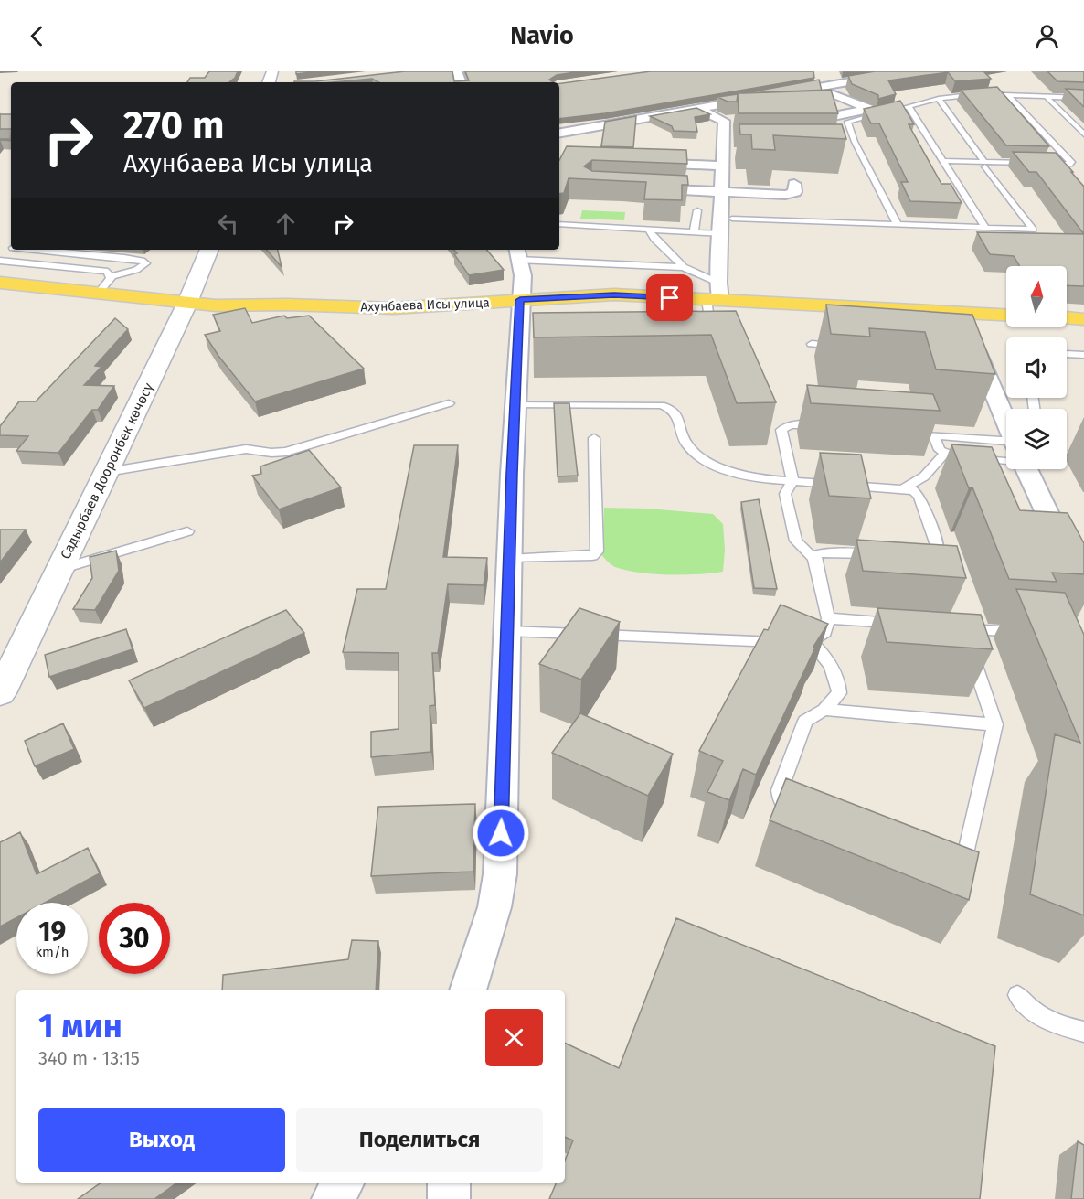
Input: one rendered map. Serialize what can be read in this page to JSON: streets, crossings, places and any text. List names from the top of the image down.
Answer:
{
  "streets": {
    "main road": ["Ахунбаева Исы улица", "Садырбаев Дооронбек көчөсү"]
  },
  "crossings": [
    ["Ахунбаева Исы улица", "Садырбаев Дооронбек көчөсү"]
  ],
  "north": "top",
  "page": {
    "header": "Navio",
    "turn": ["270 m", "Ахунбаева Исы улица"],
    "speed": "19 km/h",
    "limit": "30",
    "heading": ["1 мин", "340 m · 13:15"],
    "buttons": ["Выход", "Поделиться"]
  }
}
